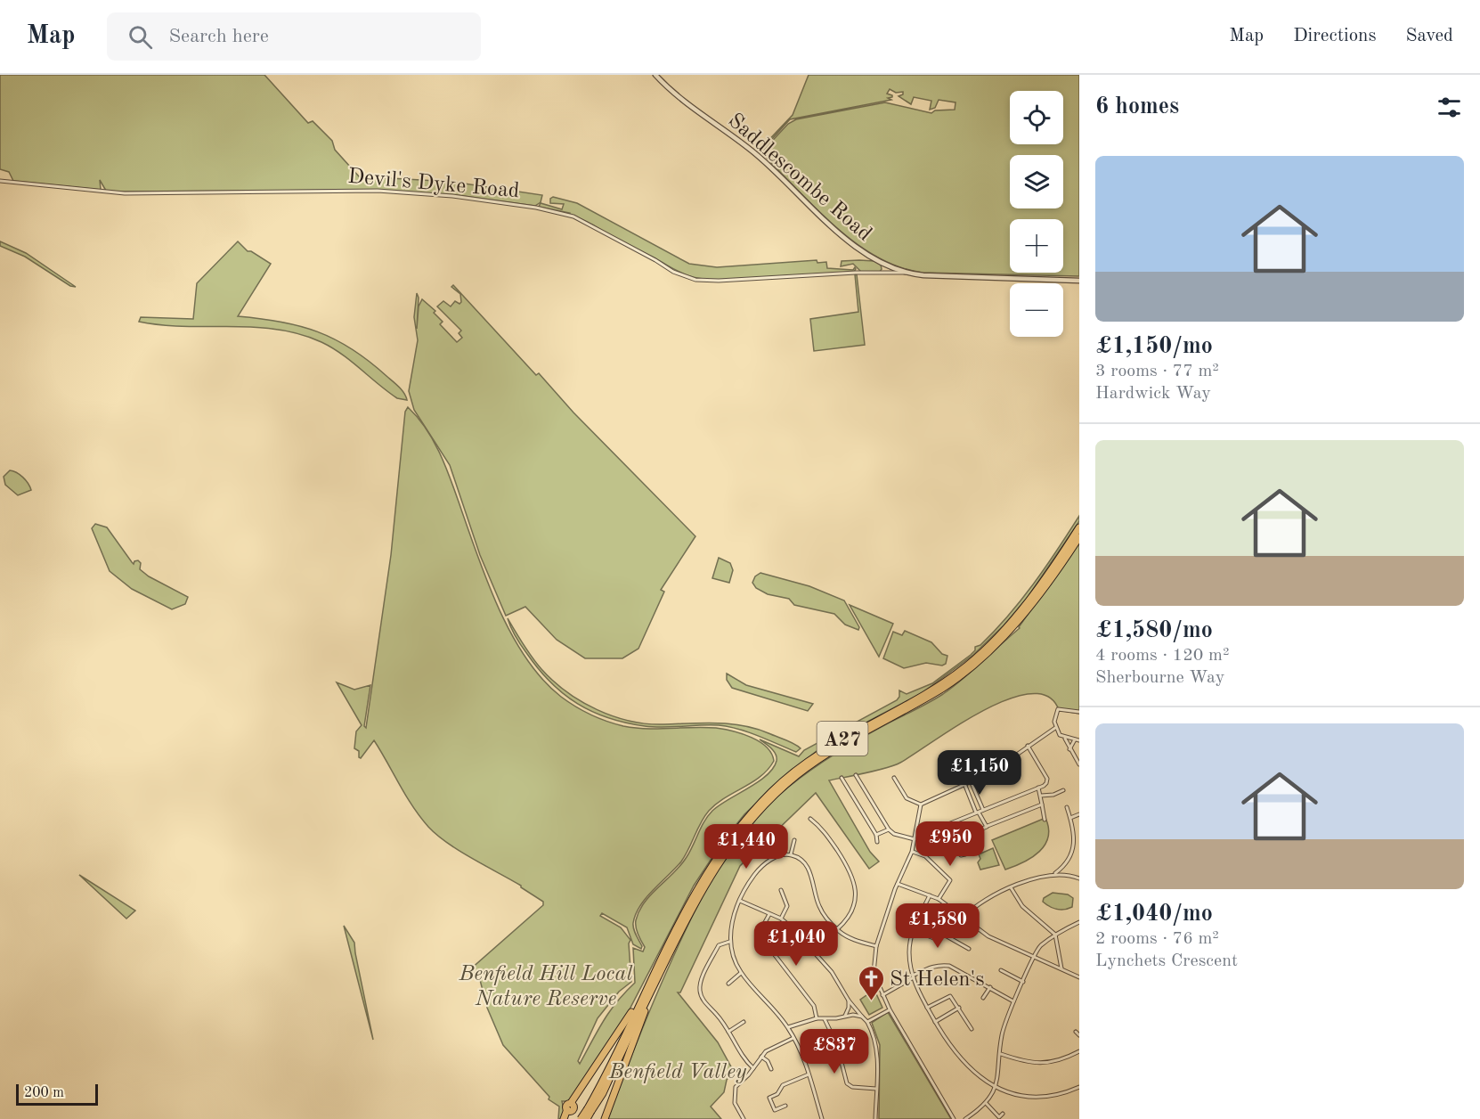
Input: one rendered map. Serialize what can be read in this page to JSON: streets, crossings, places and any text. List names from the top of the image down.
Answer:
{
  "streets": {
    "highway": ["A27"],
    "street": ["Saddlescombe Road", "Devil's Dyke Road"]
  },
  "crossings": [
    ["Saddlescombe Road", "Devil's Dyke Road"]
  ],
  "parks": ["Benfield Hill Local Nature Reserve", "Benfield Valley"],
  "places": {
    "church": ["St Helen's"]
  },
  "scale_bar": "200 m",
  "page": {
    "header": "Map",
    "search": "Search here",
    "nav": ["Map", "Directions", "Saved"],
    "heading": "6 homes",
    "map_buttons": ["+", "−"],
    "list": [
      {
        "name": "£1,150/mo",
        "note": "3 rooms · 77 m² · Hardwick Way"
      },
      {
        "name": "£1,580/mo",
        "note": "4 rooms · 120 m² · Sherbourne Way"
      },
      {
        "name": "£1,040/mo",
        "note": "2 rooms · 76 m² · Lynchets Crescent"
      }
    ],
    "price": [
      "£1,150",
      "£950",
      "£1,440",
      "£1,580",
      "£1,040",
      "£837"
    ],
    "scale": "200 m"
  }
}
